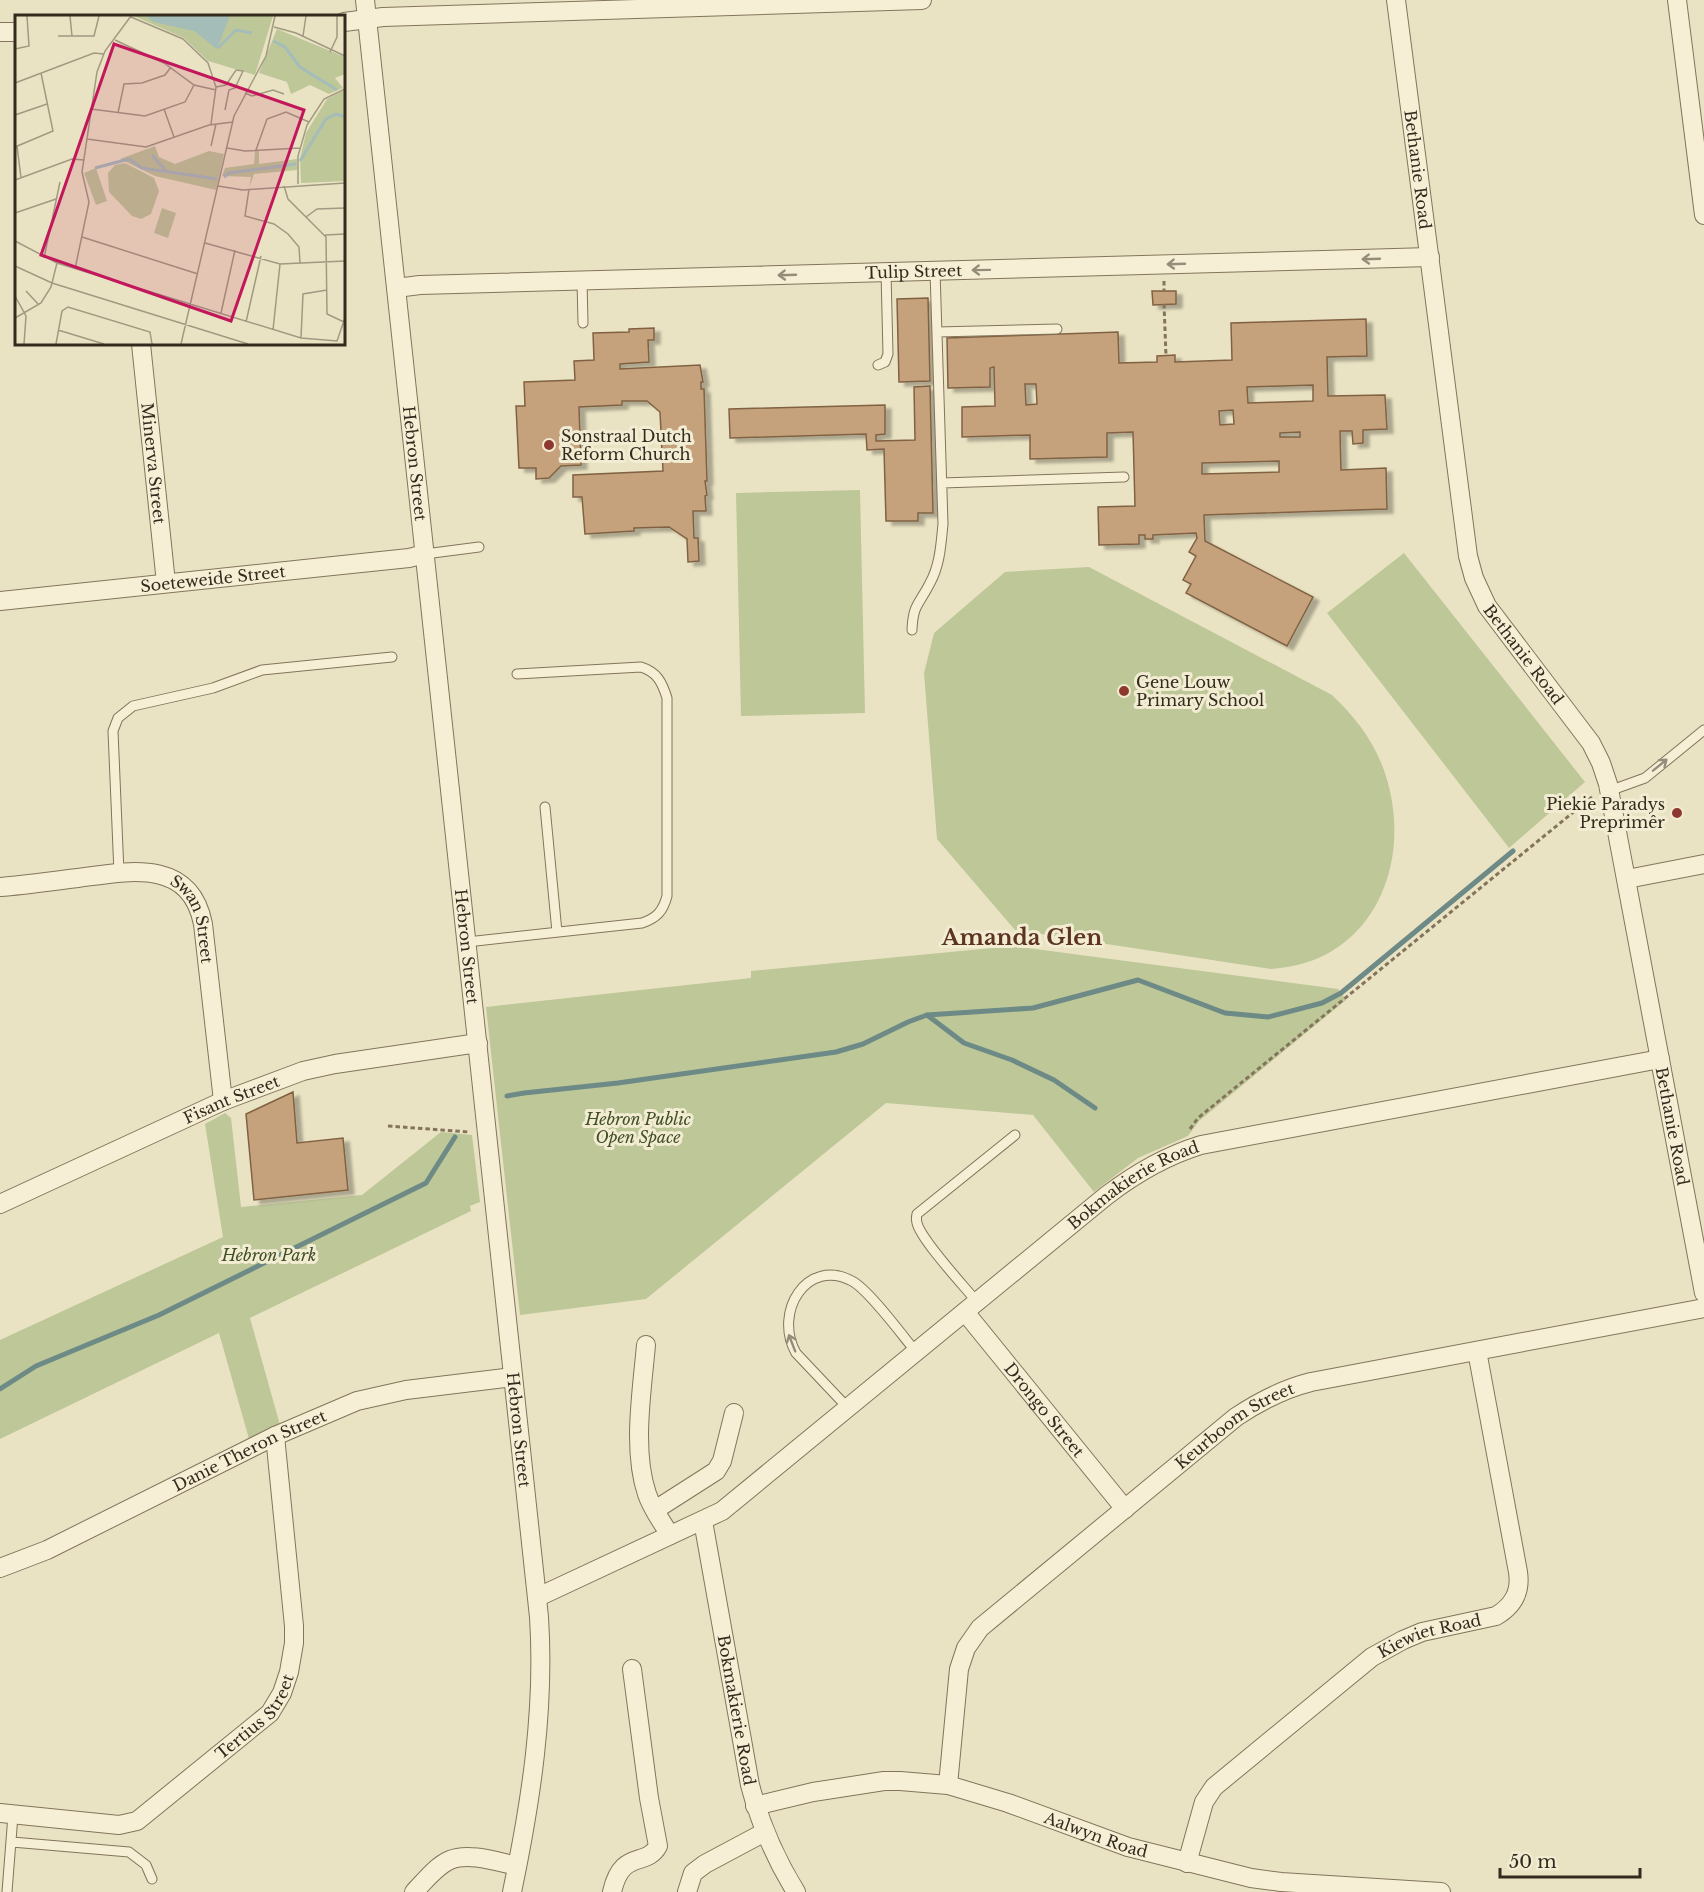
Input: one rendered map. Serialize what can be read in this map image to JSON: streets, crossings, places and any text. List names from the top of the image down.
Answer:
{
  "streets": {
    "street": [
      "Bethanie Road",
      "Tulip Street",
      "Minerva Street",
      "Hebron Street",
      "Soeteweide Street",
      "Swan Street",
      "Fisant Street",
      "Bokmakierie Road",
      "Drongo Street",
      "Keurboom Street",
      "Danie Theron Street",
      "Kiewiet Road",
      "Tertius Street",
      "Aalwyn Road"
    ]
  },
  "crossings": [
    ["Bethanie Road", "Tulip Street"],
    ["Bethanie Road", "Bokmakierie Road"],
    ["Tulip Street", "Hebron Street"],
    ["Minerva Street", "Soeteweide Street"],
    ["Hebron Street", "Soeteweide Street"],
    ["Hebron Street", "Fisant Street"],
    ["Hebron Street", "Bokmakierie Road"],
    ["Hebron Street", "Danie Theron Street"],
    ["Swan Street", "Fisant Street"],
    ["Bokmakierie Road", "Drongo Street"],
    ["Bokmakierie Road", "Aalwyn Road"],
    ["Drongo Street", "Keurboom Street"],
    ["Keurboom Street", "Kiewiet Road"],
    ["Keurboom Street", "Aalwyn Road"],
    ["Danie Theron Street", "Tertius Street"],
    ["Kiewiet Road", "Aalwyn Road"]
  ],
  "one_way": ["Tulip Street"],
  "districts": ["Amanda Glen"],
  "parks": ["Hebron Public Open Space", "Hebron Park"],
  "places": ["Sonstraal Dutch Reform Church", "Gene Louw Primary School", "Piekie Paradys Preprimêr"],
  "scale_bar": "50 m"
}
